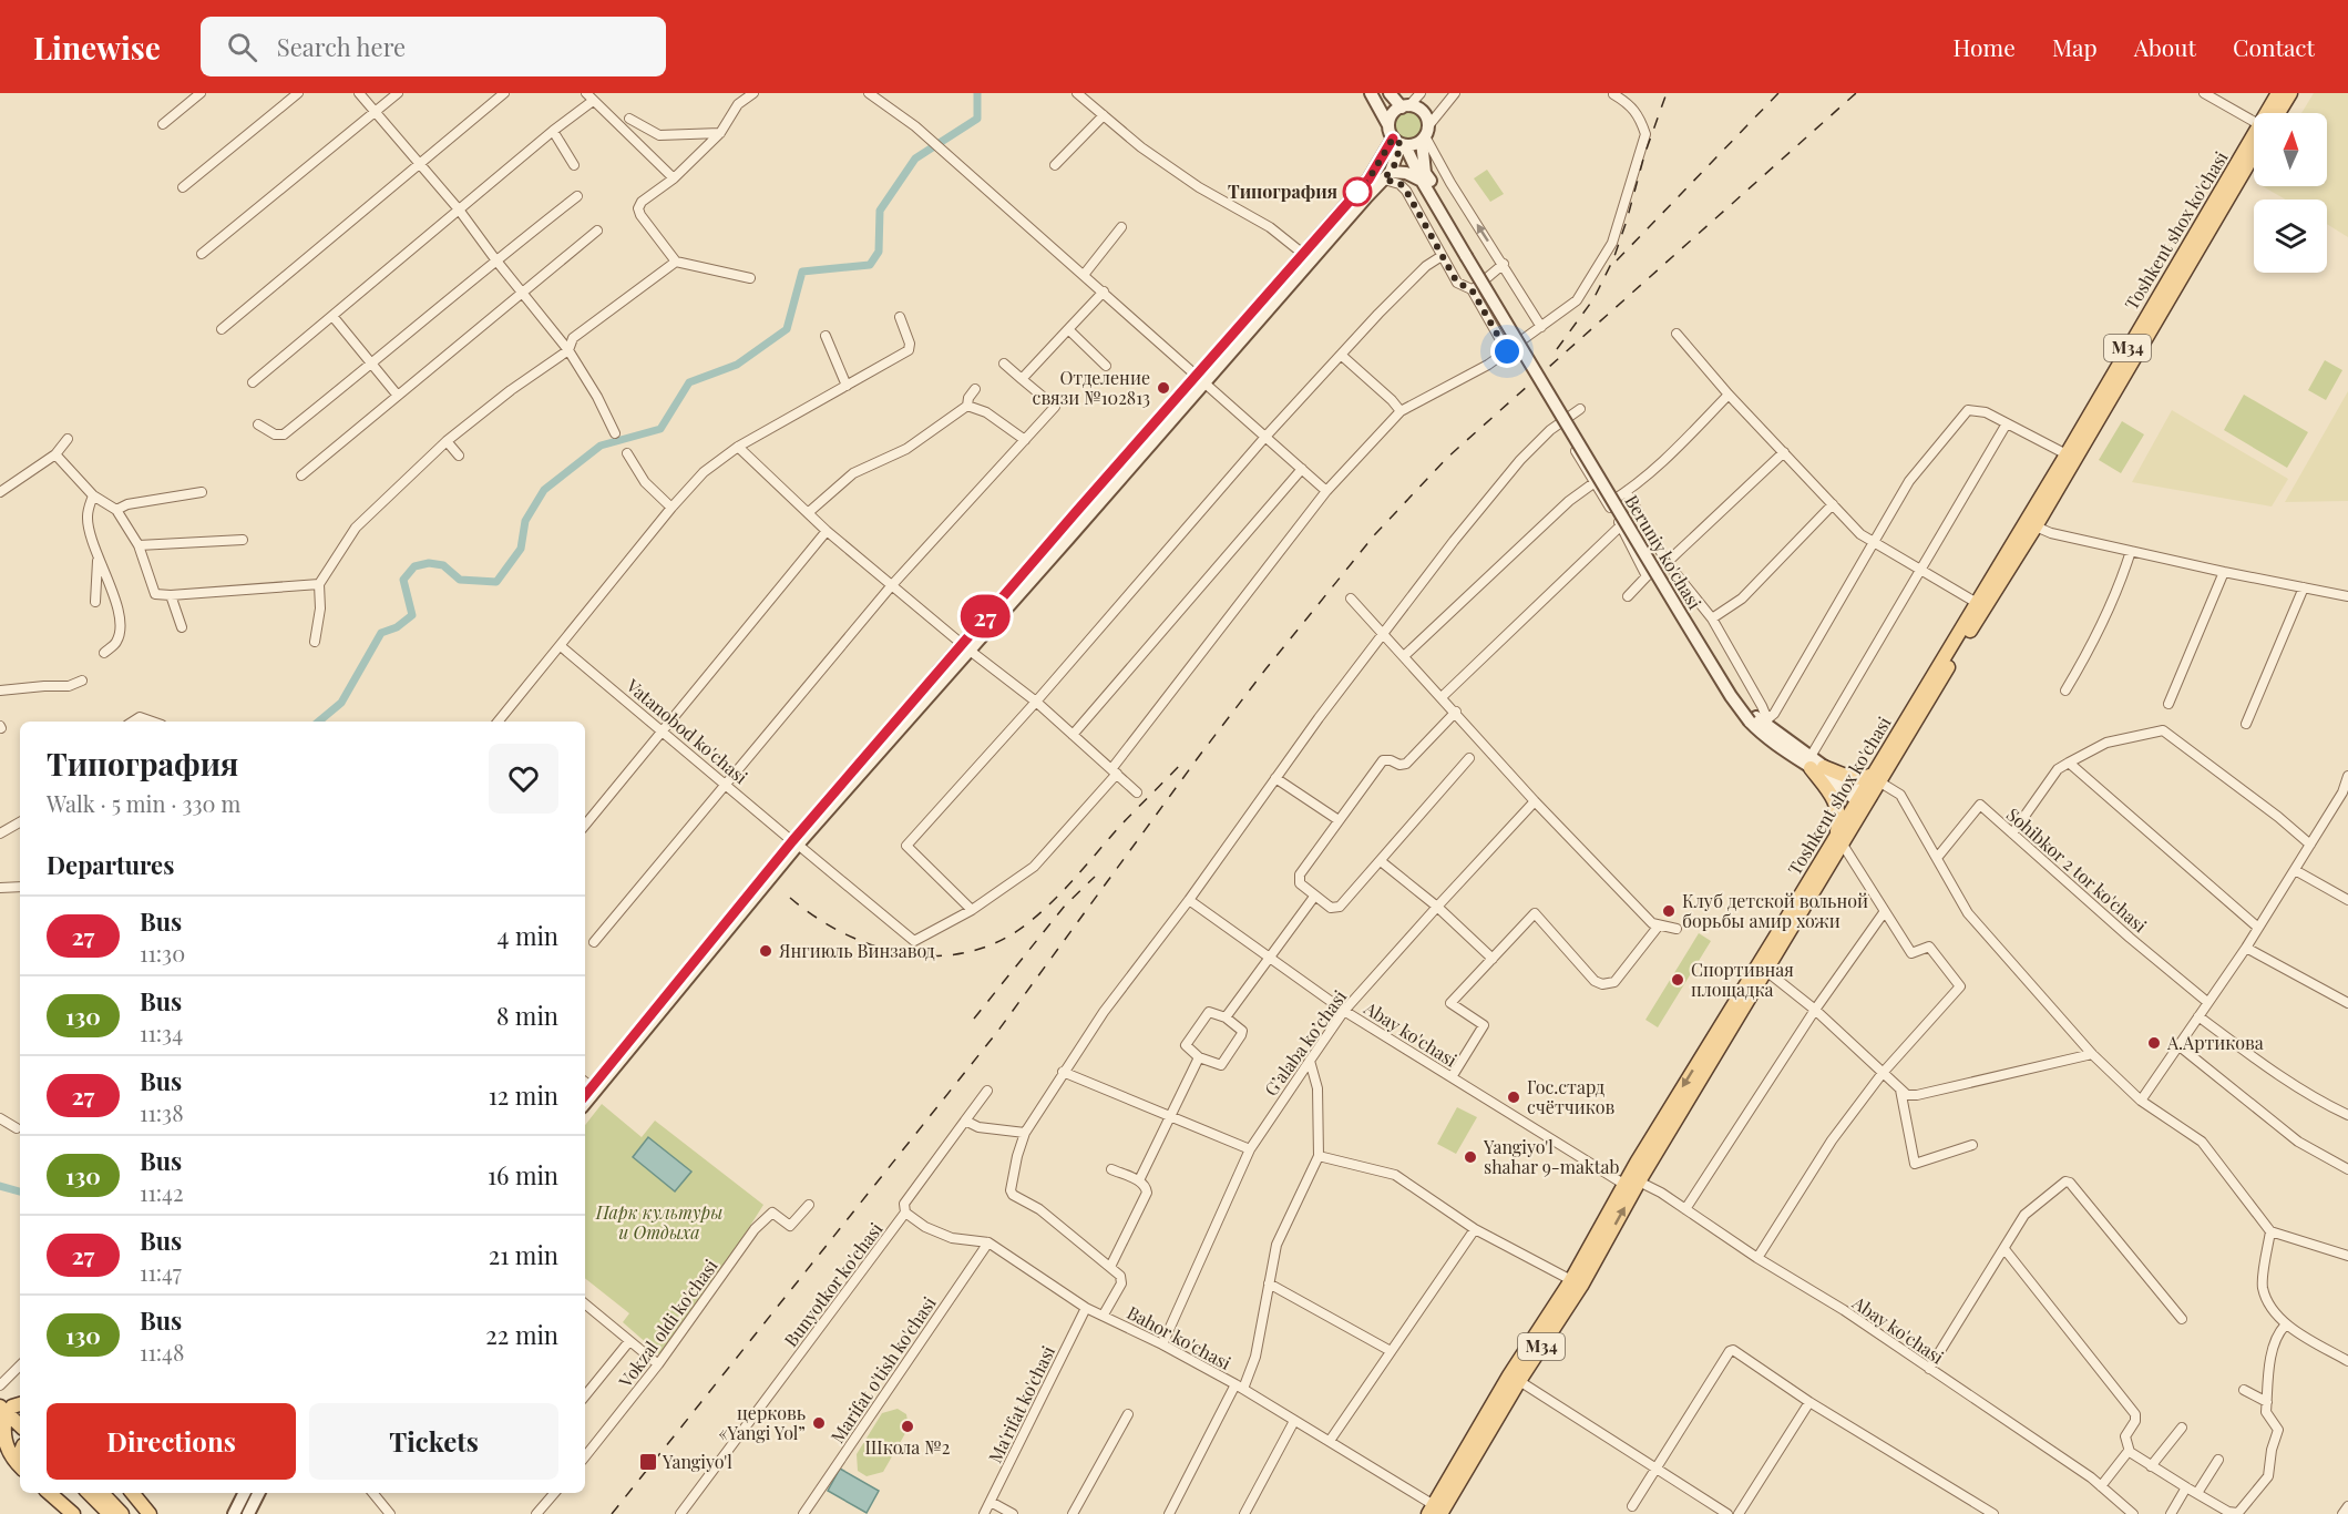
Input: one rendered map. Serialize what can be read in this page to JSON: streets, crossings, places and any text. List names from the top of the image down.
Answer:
{
  "streets": {
    "main road": ["Toshkent shox ko'chasi", "M34", "Beruniy ko'chasi"],
    "street": [
      "Vatanobod ko'chasi",
      "Sohibkor 2 tor ko'chasi",
      "Abay ko'chasi",
      "G’alaba ko’chasi",
      "Bunyotkor ko'chasi",
      "Vokzal oldi ko'chasi",
      "Bahor ko'chasi",
      "Marifat o'tish ko'chasi",
      "Ma'rifat ko'chasi"
    ]
  },
  "crossings": [
    ["Toshkent shox ko'chasi", "M34"],
    ["Toshkent shox ko'chasi", "Beruniy ko'chasi"],
    ["Toshkent shox ko'chasi", "Abay ko'chasi"],
    ["Toshkent shox ko'chasi", "Bahor ko'chasi"],
    ["M34", "Abay ko'chasi"],
    ["Abay ko'chasi", "G’alaba ko’chasi"],
    ["G’alaba ko’chasi", "Bahor ko'chasi"],
    ["Bunyotkor ko'chasi", "Bahor ko'chasi"],
    ["Bahor ko'chasi", "Marifat o'tish ko'chasi"],
    ["Bahor ko'chasi", "Ma'rifat ko'chasi"]
  ],
  "parks": ["Парк культуры и Отдыха"],
  "places": {
    "other": [
      "Типография",
      "Отделение связи №102813",
      "Клуб детской вольной борьбы амир хожи",
      "Янгиюль Винзавод",
      "Спортивная площадка",
      "А.Артикова",
      "Гос.стард счётчиков",
      "Yangiyo'l shahar 9-maktab",
      "церковь «Yangi Yol”",
      "Школа №2"
    ],
    "transit": ["Yangiyo'l"]
  },
  "lines": ["bus line 27"],
  "north": "top",
  "page": {
    "header": "Linewise",
    "search": "Search here",
    "nav": [
      "Home",
      "Map",
      "About",
      "Contact"
    ],
    "on_map": "27",
    "heading": [
      ["Типография", "Walk · 5 min · 330 m"],
      "Departures"
    ],
    "list": [
      {
        "mark": "27",
        "name": "Bus",
        "note": "11:30",
        "value": "4 min"
      },
      {
        "mark": "130",
        "name": "Bus",
        "note": "11:34",
        "value": "8 min"
      },
      {
        "mark": "27",
        "name": "Bus",
        "note": "11:38",
        "value": "12 min"
      },
      {
        "mark": "130",
        "name": "Bus",
        "note": "11:42",
        "value": "16 min"
      },
      {
        "mark": "27",
        "name": "Bus",
        "note": "11:47",
        "value": "21 min"
      },
      {
        "mark": "130",
        "name": "Bus",
        "note": "11:48",
        "value": "22 min"
      }
    ],
    "buttons": ["Directions", "Tickets"]
  }
}
